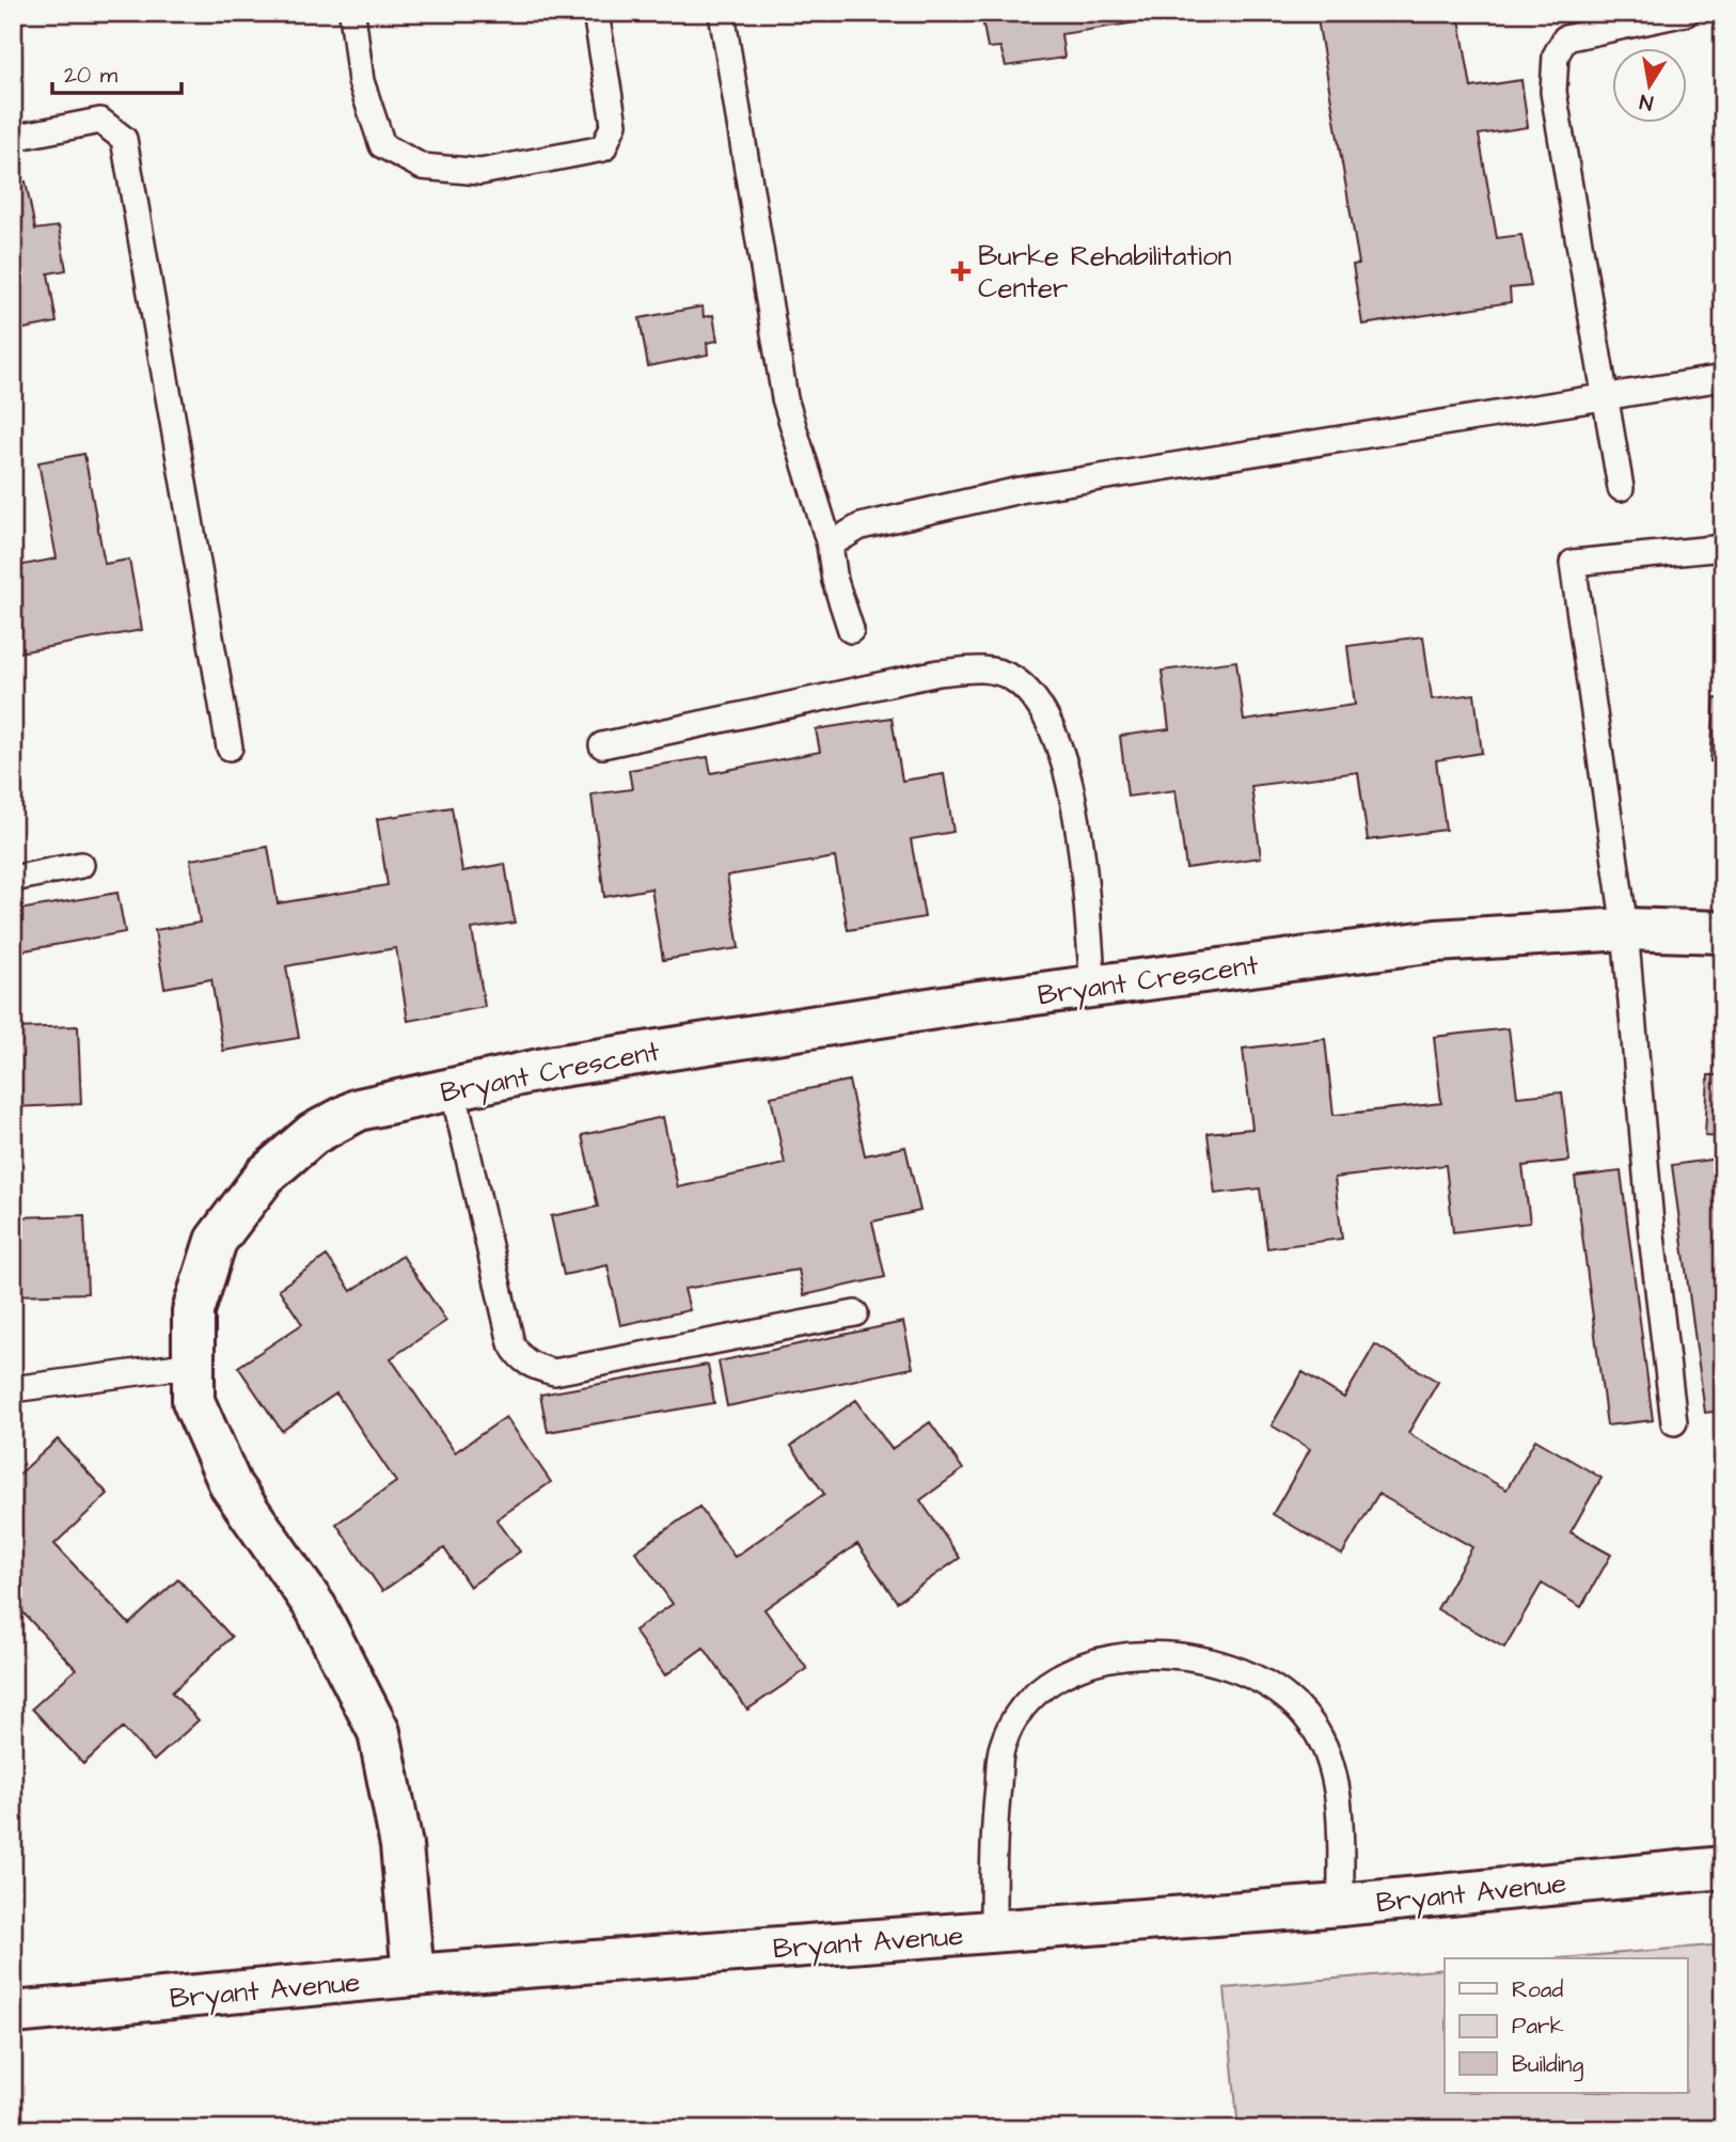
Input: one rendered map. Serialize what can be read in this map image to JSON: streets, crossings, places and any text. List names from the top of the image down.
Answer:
{
  "streets": {
    "street": ["Bryant Crescent", "Bryant Avenue"]
  },
  "crossings": [
    ["Bryant Crescent", "Bryant Avenue"]
  ],
  "places": {
    "health": ["Burke Rehabilitation Center"]
  },
  "legend": ["Road", "Park", "Building"],
  "scale_bar": "20 m",
  "north": "bottom"
}
